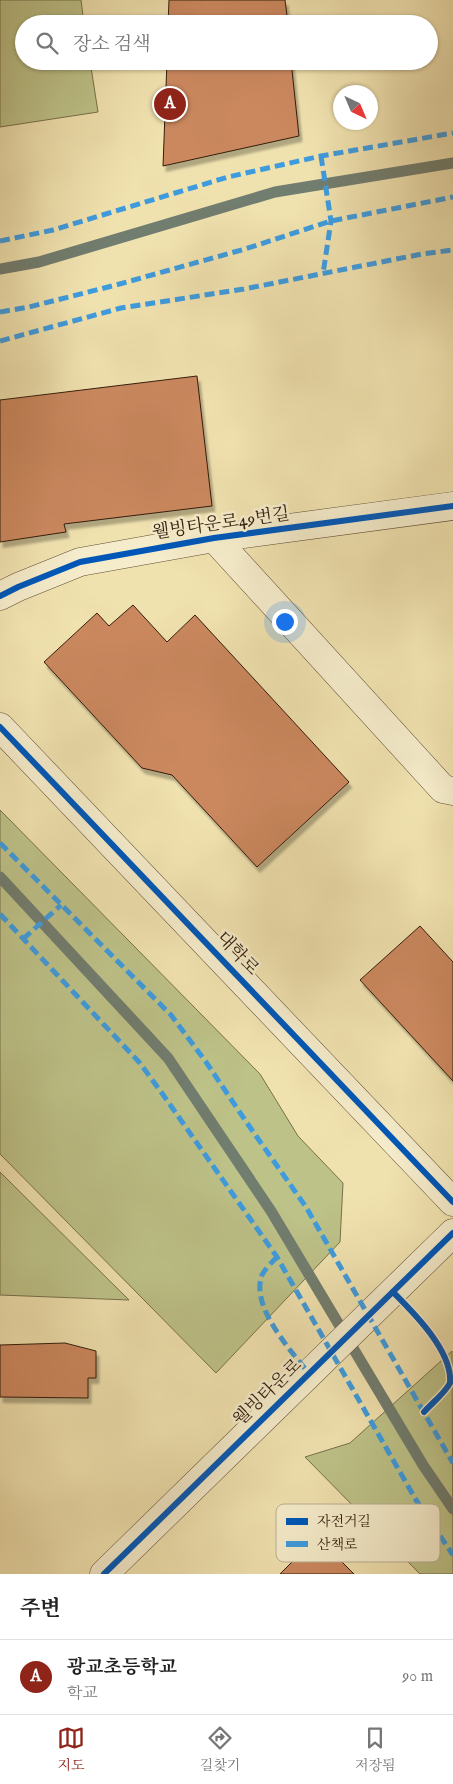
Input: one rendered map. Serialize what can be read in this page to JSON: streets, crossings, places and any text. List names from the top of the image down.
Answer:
{
  "streets": {
    "street": ["웰빙타운로49번길", "대학로", "웰빙타운로"]
  },
  "legend": ["자전거길", "산책로"],
  "north": "bottom right",
  "page": {
    "search": "장소 검색",
    "pins": "A",
    "heading": "주변",
    "list": [
      {
        "mark": "A",
        "name": "광교초등학교",
        "note": "학교",
        "value": "90 m"
      }
    ],
    "nav": ["지도", "길찾기", "저장됨"]
  }
}
